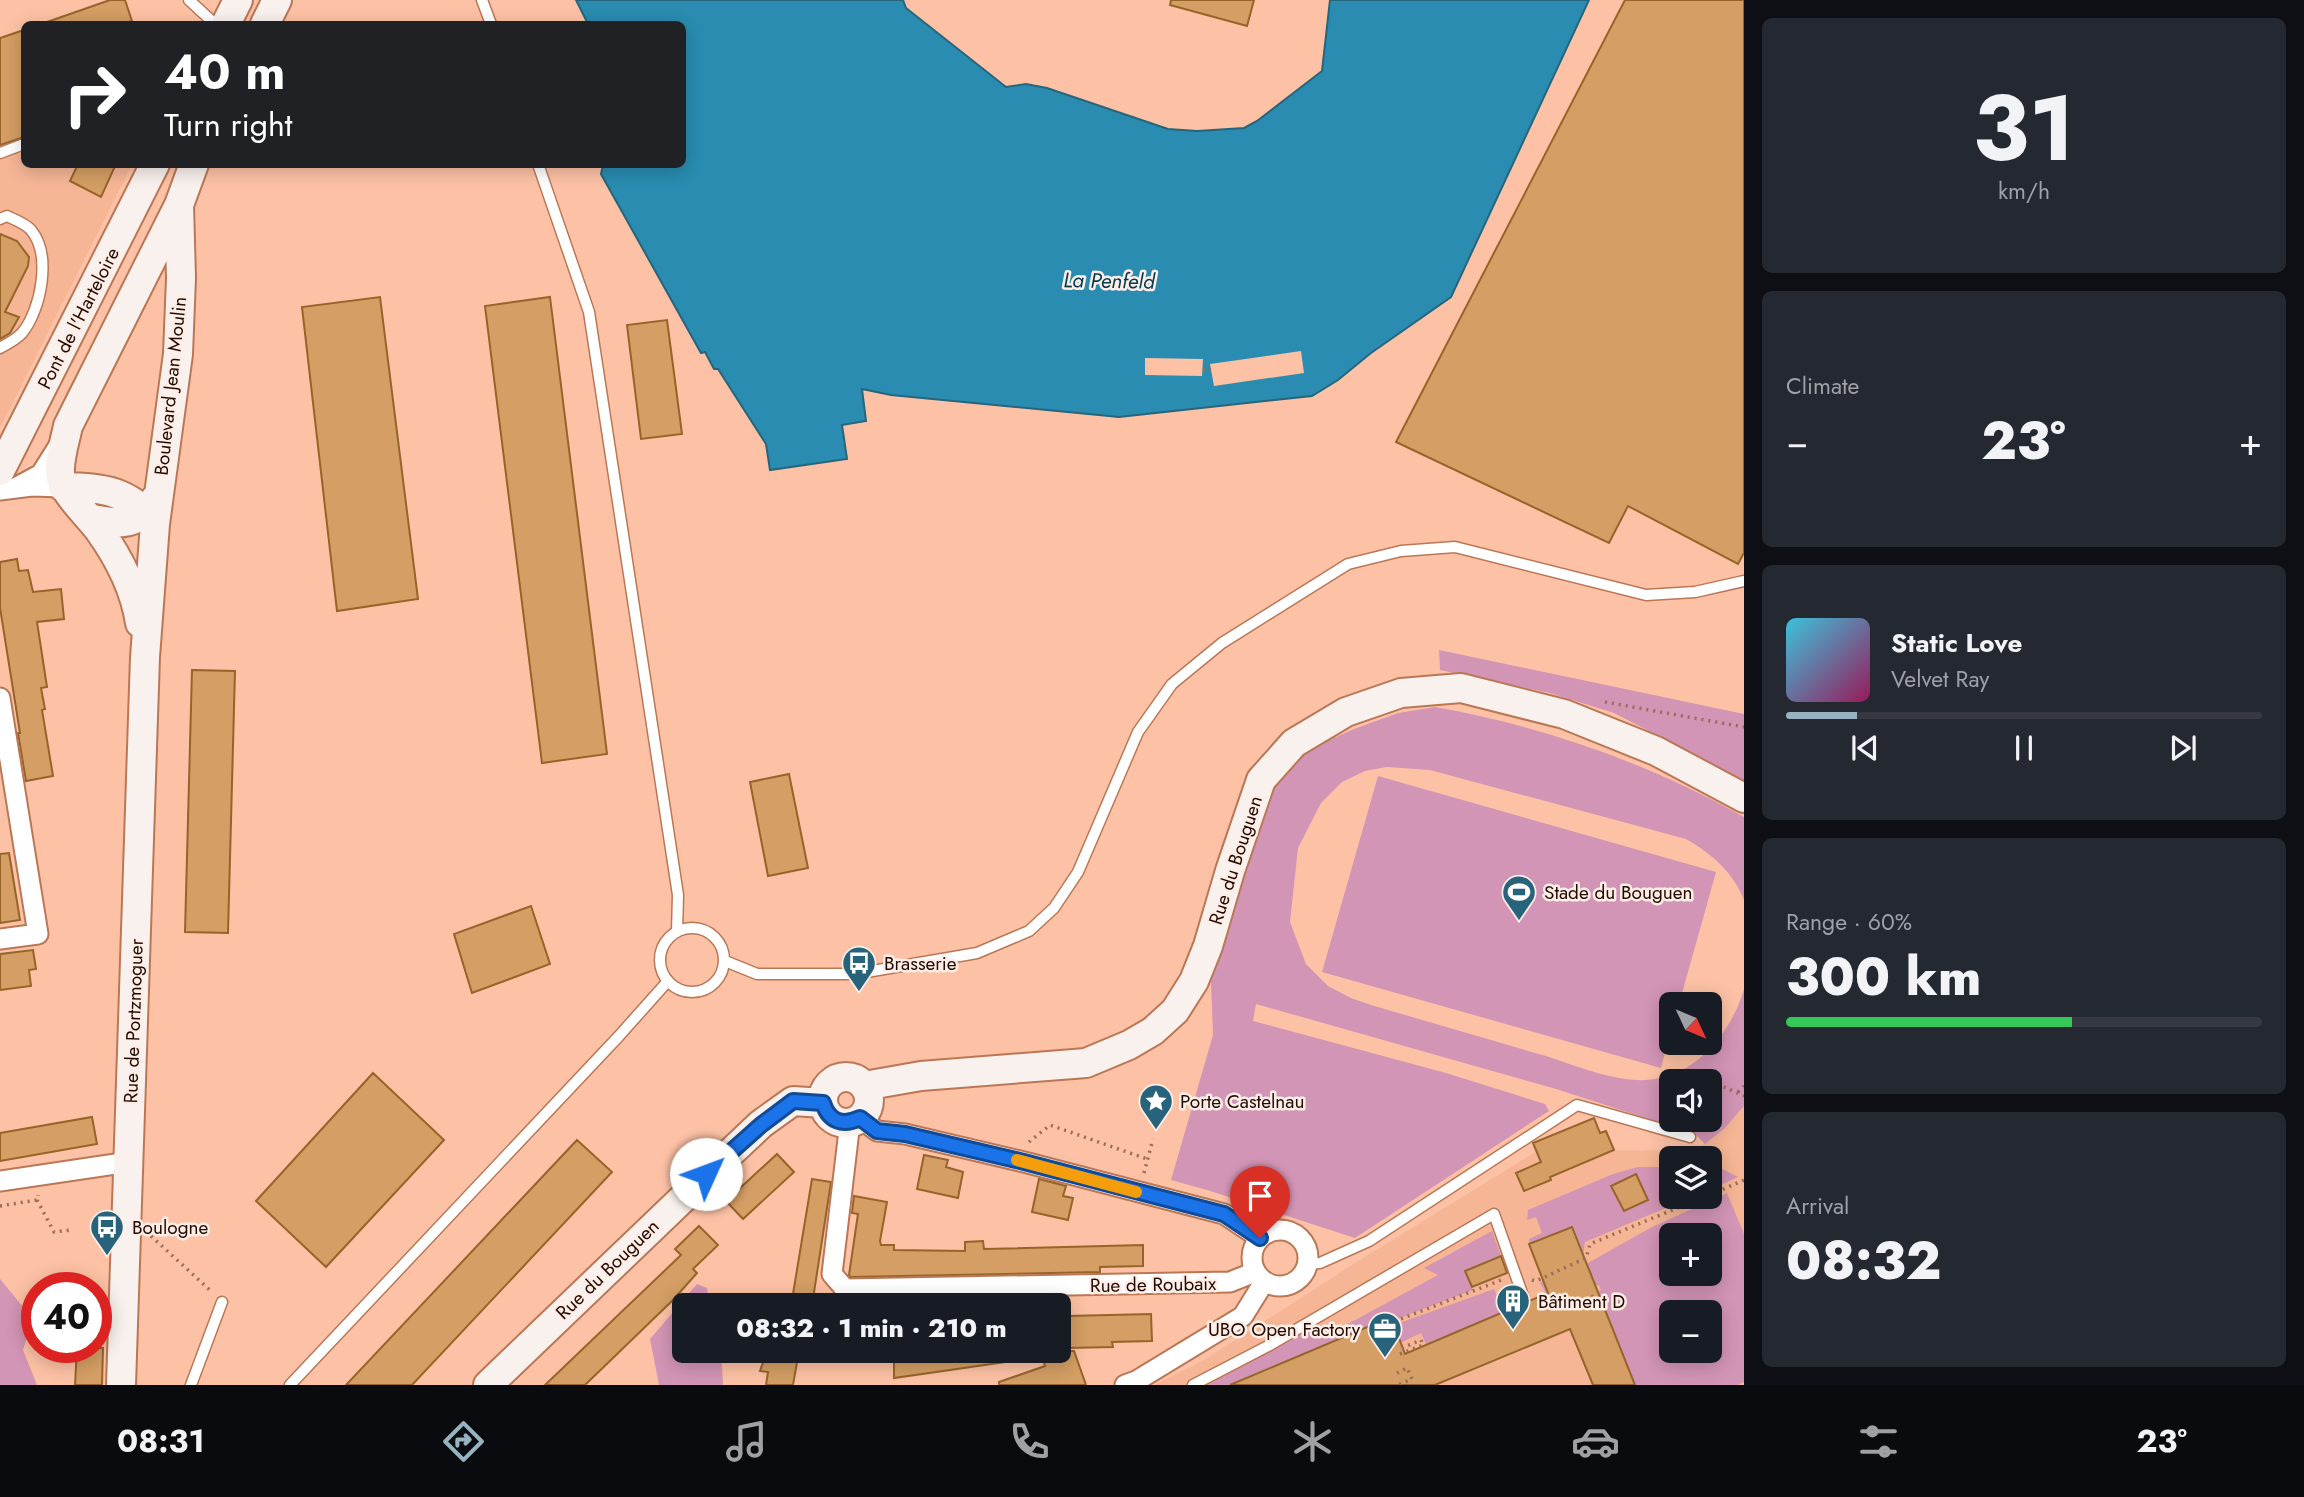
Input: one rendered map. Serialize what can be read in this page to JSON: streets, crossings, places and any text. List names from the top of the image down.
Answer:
{
  "streets": {
    "street": [
      "Pont de l'Harteloire",
      "Boulevard Jean Moulin",
      "Rue du Bouguen",
      "Rue de Portzmoguer",
      "Rue de Roubaix"
    ]
  },
  "crossings": [
    ["Boulevard Jean Moulin", "Rue de Portzmoguer"],
    ["Rue du Bouguen", "Rue de Roubaix"]
  ],
  "water": ["La Penfeld"],
  "places": {
    "sports": ["Stade du Bouguen"],
    "bus stop": ["Brasserie", "Boulogne"],
    "place": ["Porte Castelnau"],
    "building": ["Bâtiment D"],
    "office": ["UBO Open Factory"]
  },
  "north": "bottom right",
  "page": {
    "tile": [
      ["31", "km/h"],
      "Climate",
      ["Range · 60%", "300 km"],
      ["Arrival", "08:32"]
    ],
    "turn": ["40 m", "Turn right"],
    "heat": ["−", "23°", "+"],
    "song": ["Static Love", "Velvet Ray"],
    "map_buttons": ["+", "−"],
    "limit": "40",
    "trip": "08:32 · 1 min · 210 m",
    "tabs": ["08:31", "23°"]
  }
}
